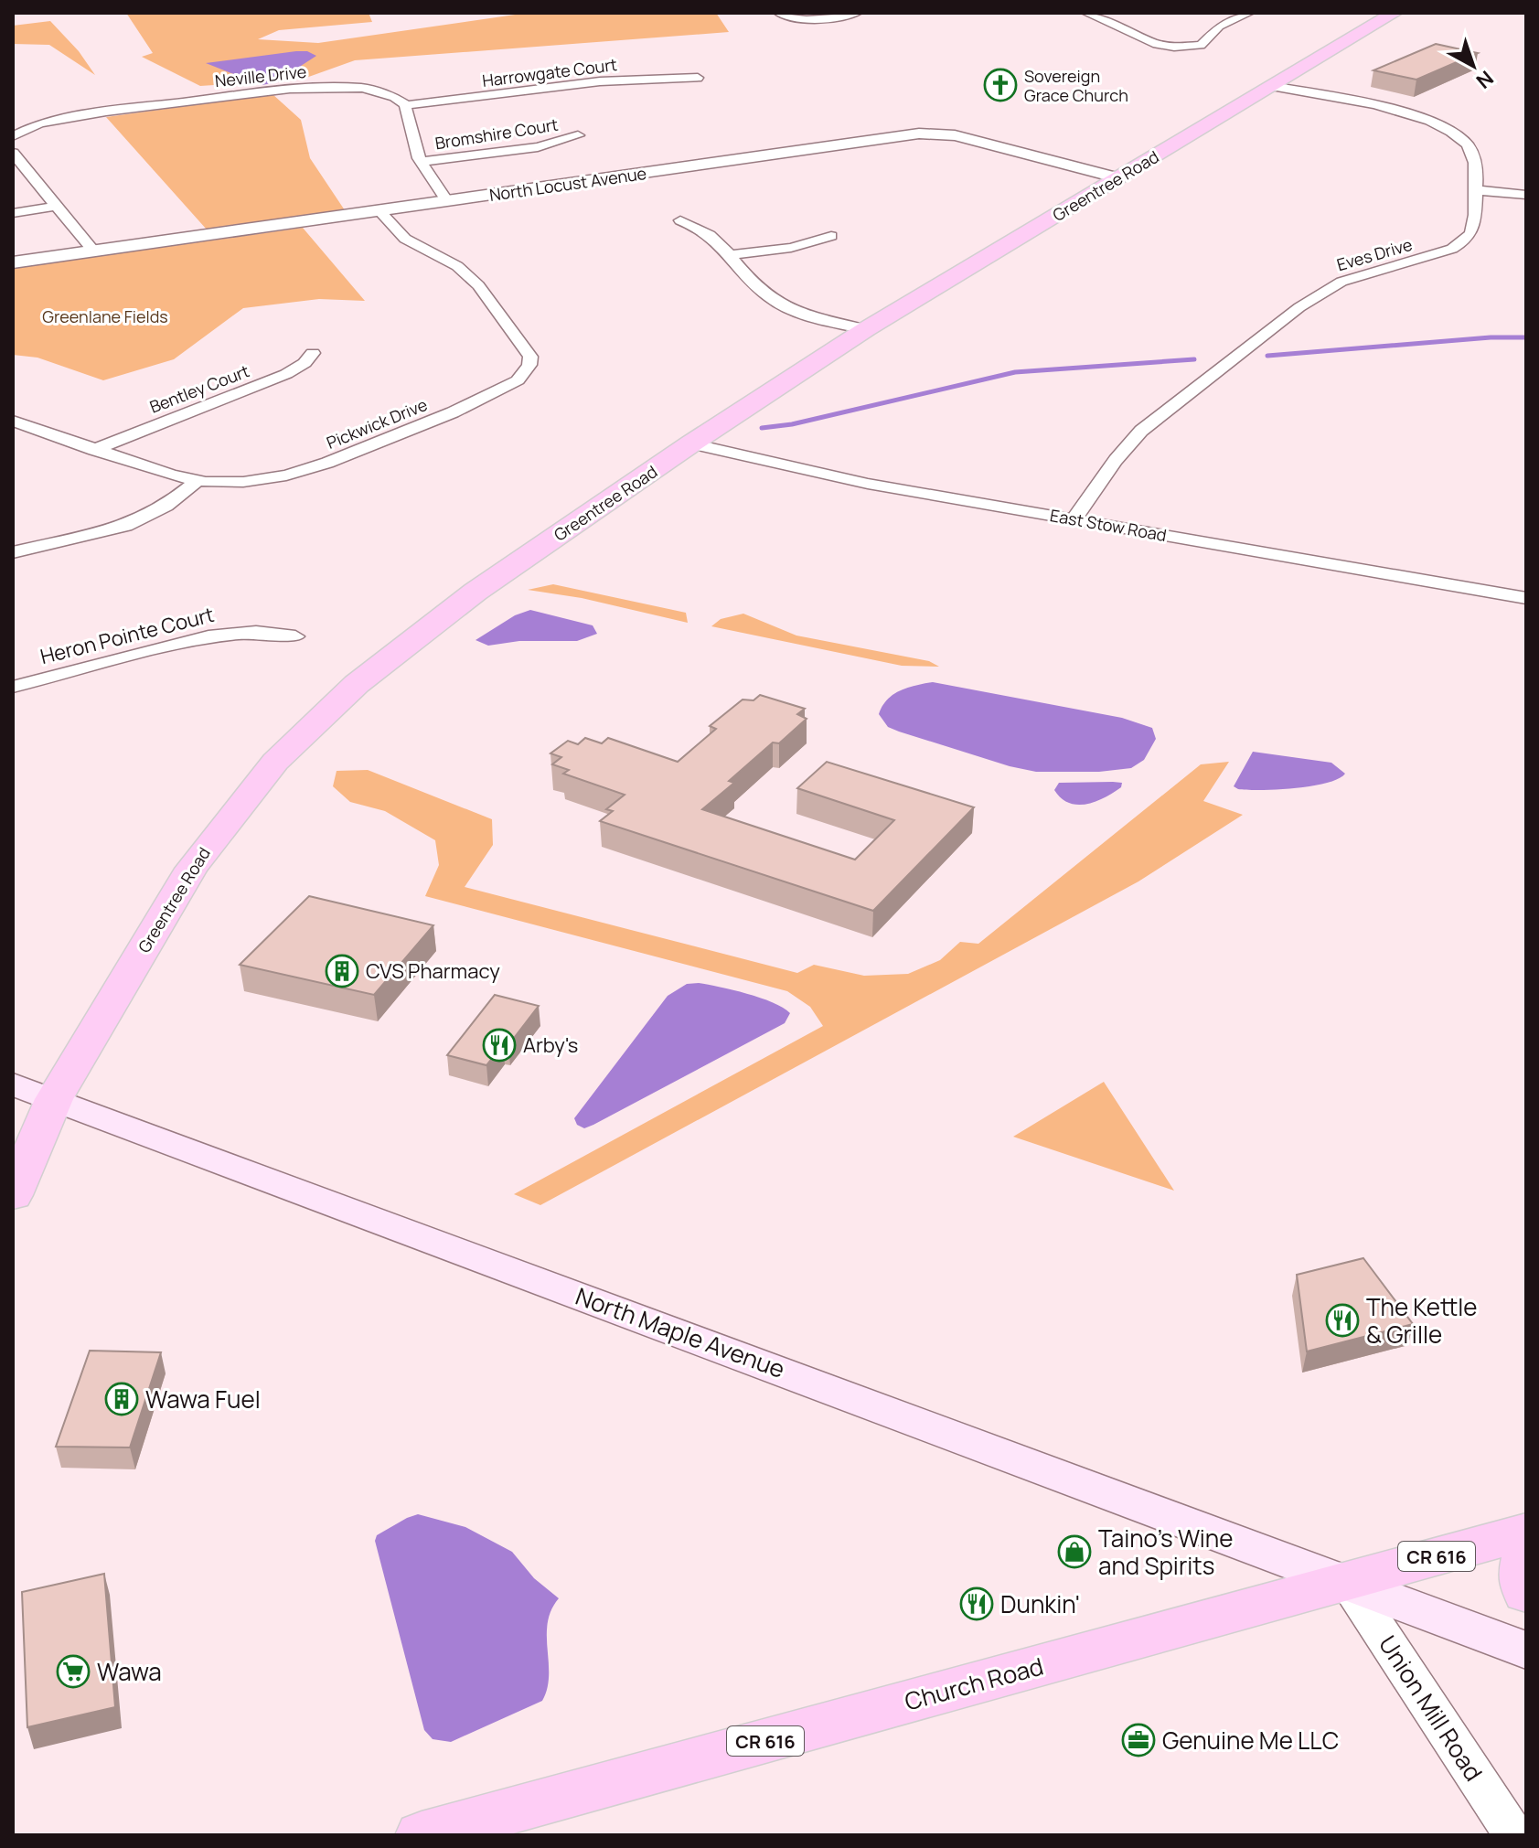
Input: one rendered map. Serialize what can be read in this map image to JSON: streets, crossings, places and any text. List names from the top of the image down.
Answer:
{
  "streets": {
    "main road": [
      "Greentree Road",
      "North Maple Avenue",
      "CR 616",
      "Church Road"
    ],
    "street": [
      "Harrowgate Court",
      "Neville Drive",
      "Bromshire Court",
      "North Locust Avenue",
      "Eves Drive",
      "Bentley Court",
      "Pickwick Drive",
      "East Stow Road",
      "Heron Pointe Court",
      "Union Mill Road"
    ]
  },
  "crossings": [
    ["Harrowgate Court", "Neville Drive"],
    ["North Locust Avenue", "Greentree Road"],
    ["North Locust Avenue", "Pickwick Drive"],
    ["Greentree Road", "Eves Drive"],
    ["Greentree Road", "East Stow Road"],
    ["Greentree Road", "North Maple Avenue"],
    ["Eves Drive", "East Stow Road"],
    ["Bentley Court", "Pickwick Drive"],
    ["North Maple Avenue", "Church Road"],
    ["North Maple Avenue", "Union Mill Road"],
    ["Church Road", "Union Mill Road"]
  ],
  "parks": ["Greenlane Fields"],
  "places": {
    "church": ["Sovereign Grace Church"],
    "building": ["CVS Pharmacy", "Wawa Fuel"],
    "restaurant": ["Arby's", "The Kettle & Grille", "Dunkin'"],
    "shop": ["Taino's Wine and Spirits"],
    "supermarket": ["Wawa"],
    "office": ["Genuine Me LLC"]
  },
  "north": "bottom right"
}
